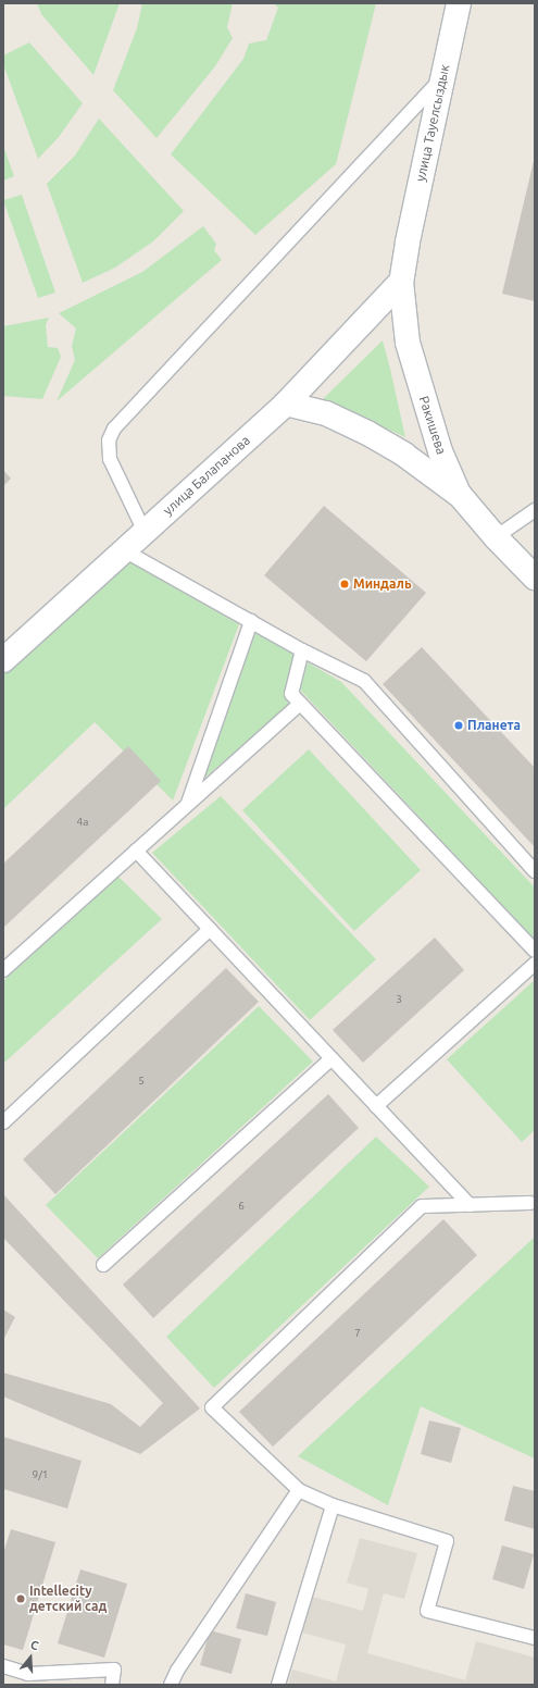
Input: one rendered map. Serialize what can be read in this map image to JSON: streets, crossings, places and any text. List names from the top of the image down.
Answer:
{
  "streets": {
    "street": ["улица Тауелсыздык", "Ракишева", "улица Балапанова"]
  },
  "crossings": [
    ["улица Тауелсыздык", "Ракишева"],
    ["Ракишева", "улица Балапанова"]
  ],
  "places": ["Миндаль", "Планета", "Intellecity детский сад"],
  "house_numbers": [
    "4а",
    "3",
    "5",
    "6",
    "7",
    "9/1"
  ],
  "north": "top"
}
